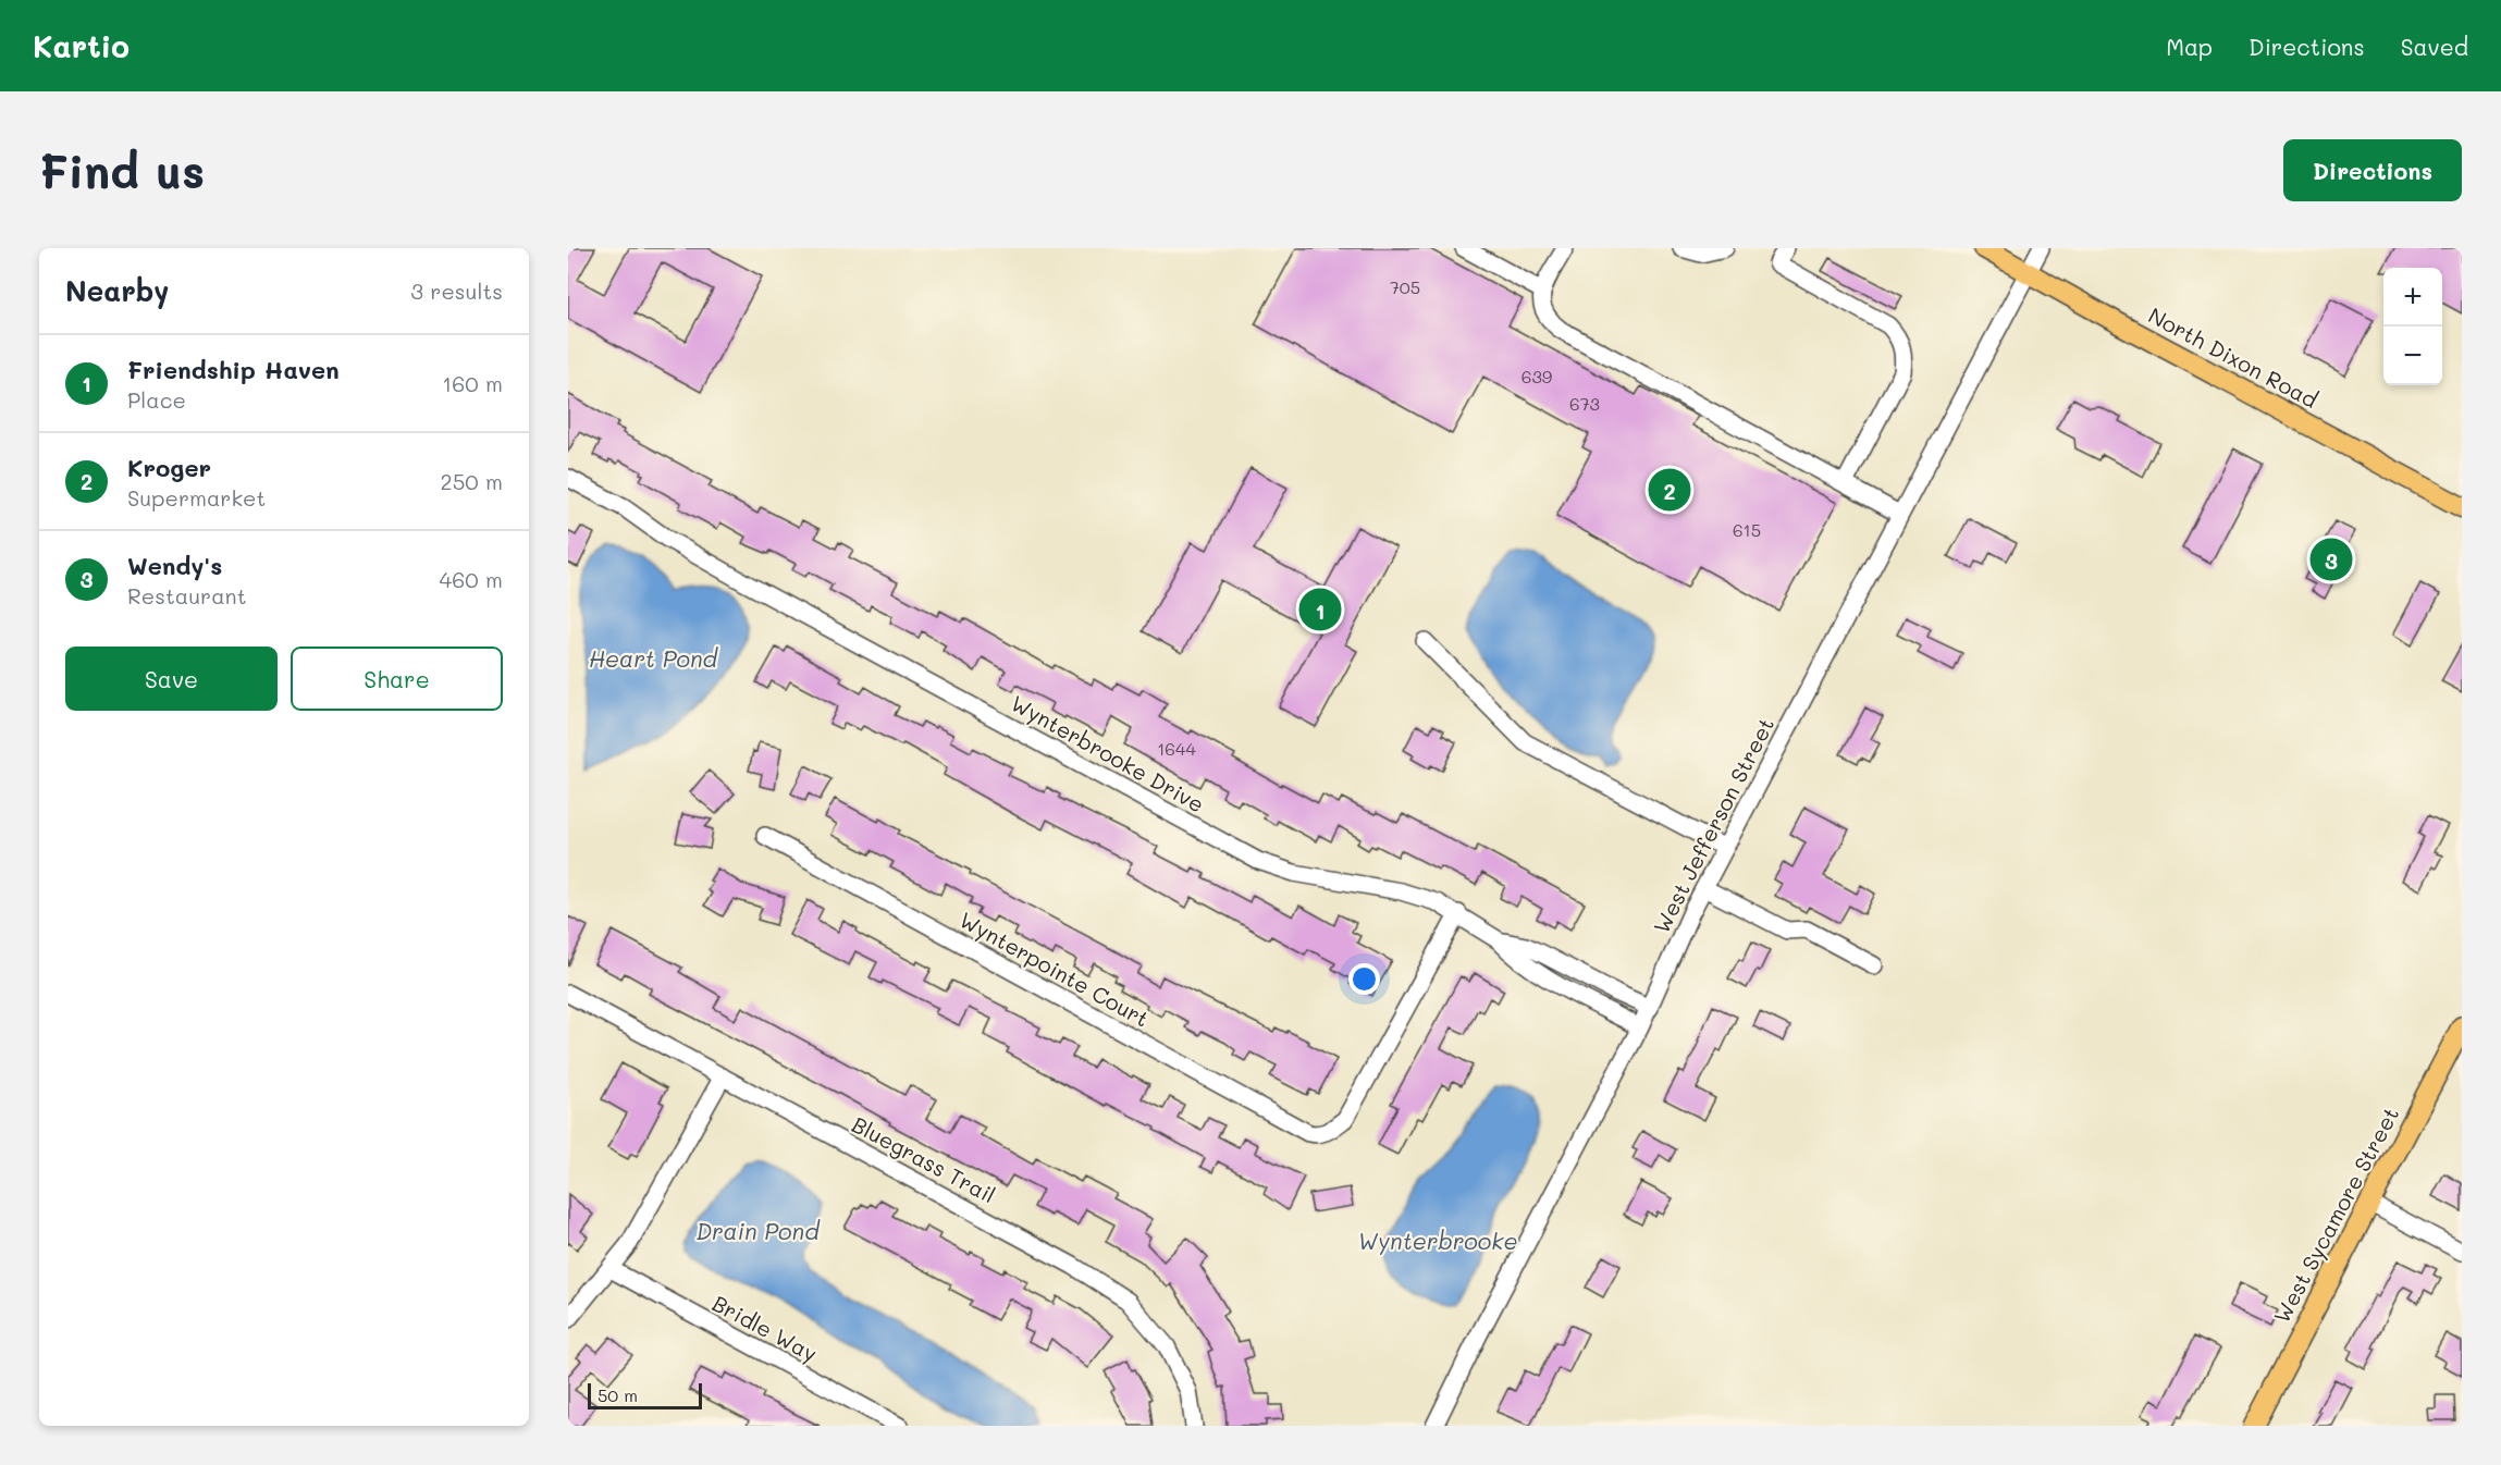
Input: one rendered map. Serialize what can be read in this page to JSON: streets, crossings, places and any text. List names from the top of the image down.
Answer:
{
  "streets": {
    "main road": ["North Dixon Road", "West Sycamore Street"],
    "street": [
      "Wynterbrooke Drive",
      "West Jefferson Street",
      "Wynterpointe Court",
      "Bluegrass Trail",
      "Bridle Way"
    ]
  },
  "crossings": [
    ["North Dixon Road", "West Jefferson Street"],
    ["Wynterbrooke Drive", "West Jefferson Street"],
    ["Wynterbrooke Drive", "Wynterpointe Court"]
  ],
  "water": ["Heart Pond", "Drain Pond", "Wynterbrooke"],
  "house_numbers": [
    "705",
    "639",
    "673",
    "615",
    "1644"
  ],
  "scale_bar": "50 m",
  "page": {
    "header": "Kartio",
    "nav": ["Map", "Directions", "Saved"],
    "buttons": [
      "Directions",
      ["Save", "Share"]
    ],
    "title": "Find us",
    "heading": ["Nearby", "3 results"],
    "map_buttons": ["+", "−"],
    "list": [
      {
        "mark": "1",
        "name": "Friendship Haven",
        "note": "Place",
        "value": "160 m"
      },
      {
        "mark": "2",
        "name": "Kroger",
        "note": "Supermarket",
        "value": "250 m"
      },
      {
        "mark": "3",
        "name": "Wendy's",
        "note": "Restaurant",
        "value": "460 m"
      }
    ],
    "pins": ["2", "3", "1"],
    "scale": "50 m"
  }
}
